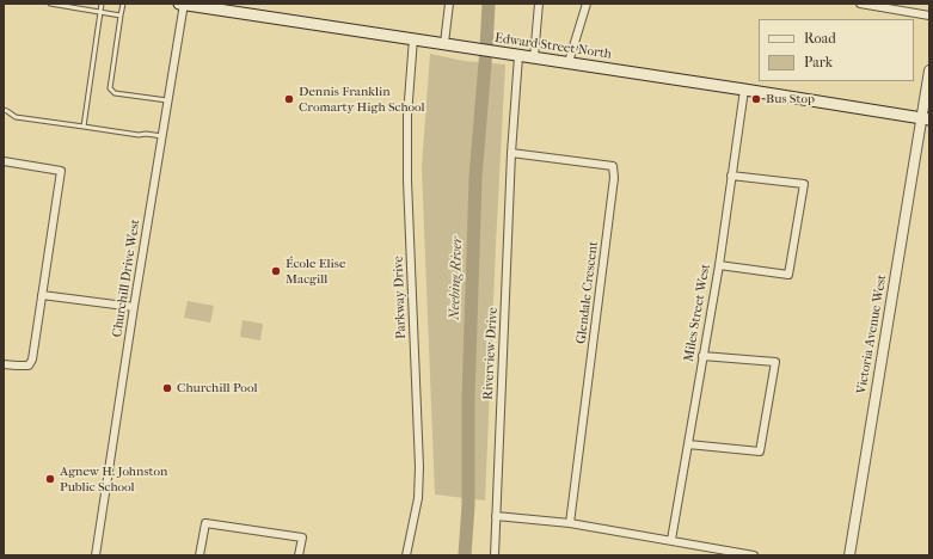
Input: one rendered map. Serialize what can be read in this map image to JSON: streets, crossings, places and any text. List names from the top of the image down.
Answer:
{
  "streets": {
    "main road": ["Edward Street North"],
    "street": [
      "Churchill Drive West",
      "Glendale Crescent",
      "Parkway Drive",
      "Miles Street West",
      "Victoria Avenue West",
      "Riverview Drive"
    ]
  },
  "crossings": [
    ["Edward Street North", "Churchill Drive West"],
    ["Edward Street North", "Parkway Drive"],
    ["Edward Street North", "Miles Street West"],
    ["Edward Street North", "Victoria Avenue West"],
    ["Edward Street North", "Riverview Drive"],
    ["Glendale Crescent", "Riverview Drive"]
  ],
  "water": ["Neebing River"],
  "places": [
    "Dennis Franklin Cromarty High School",
    "Bus Stop",
    "École Elise Macgill",
    "Churchill Pool",
    "Agnew H. Johnston Public School"
  ],
  "legend": ["Road", "Park"]
}
